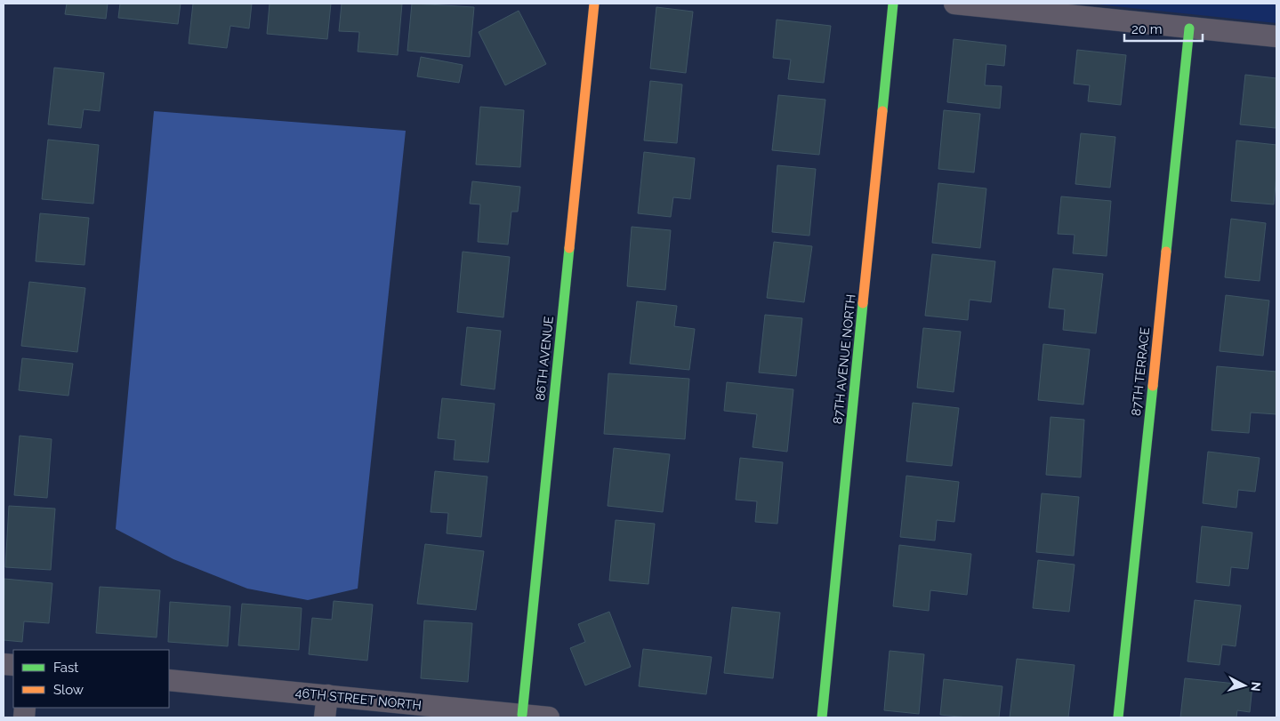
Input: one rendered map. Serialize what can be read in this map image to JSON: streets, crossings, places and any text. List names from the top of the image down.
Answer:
{
  "streets": {
    "street": [
      "86TH AVENUE",
      "87TH AVENUE NORTH",
      "87TH TERRACE",
      "46TH STREET NORTH"
    ]
  },
  "crossings": [
    ["86TH AVENUE", "46TH STREET NORTH"]
  ],
  "legend": ["Fast", "Slow"],
  "scale_bar": "20 m",
  "north": "right"
}
